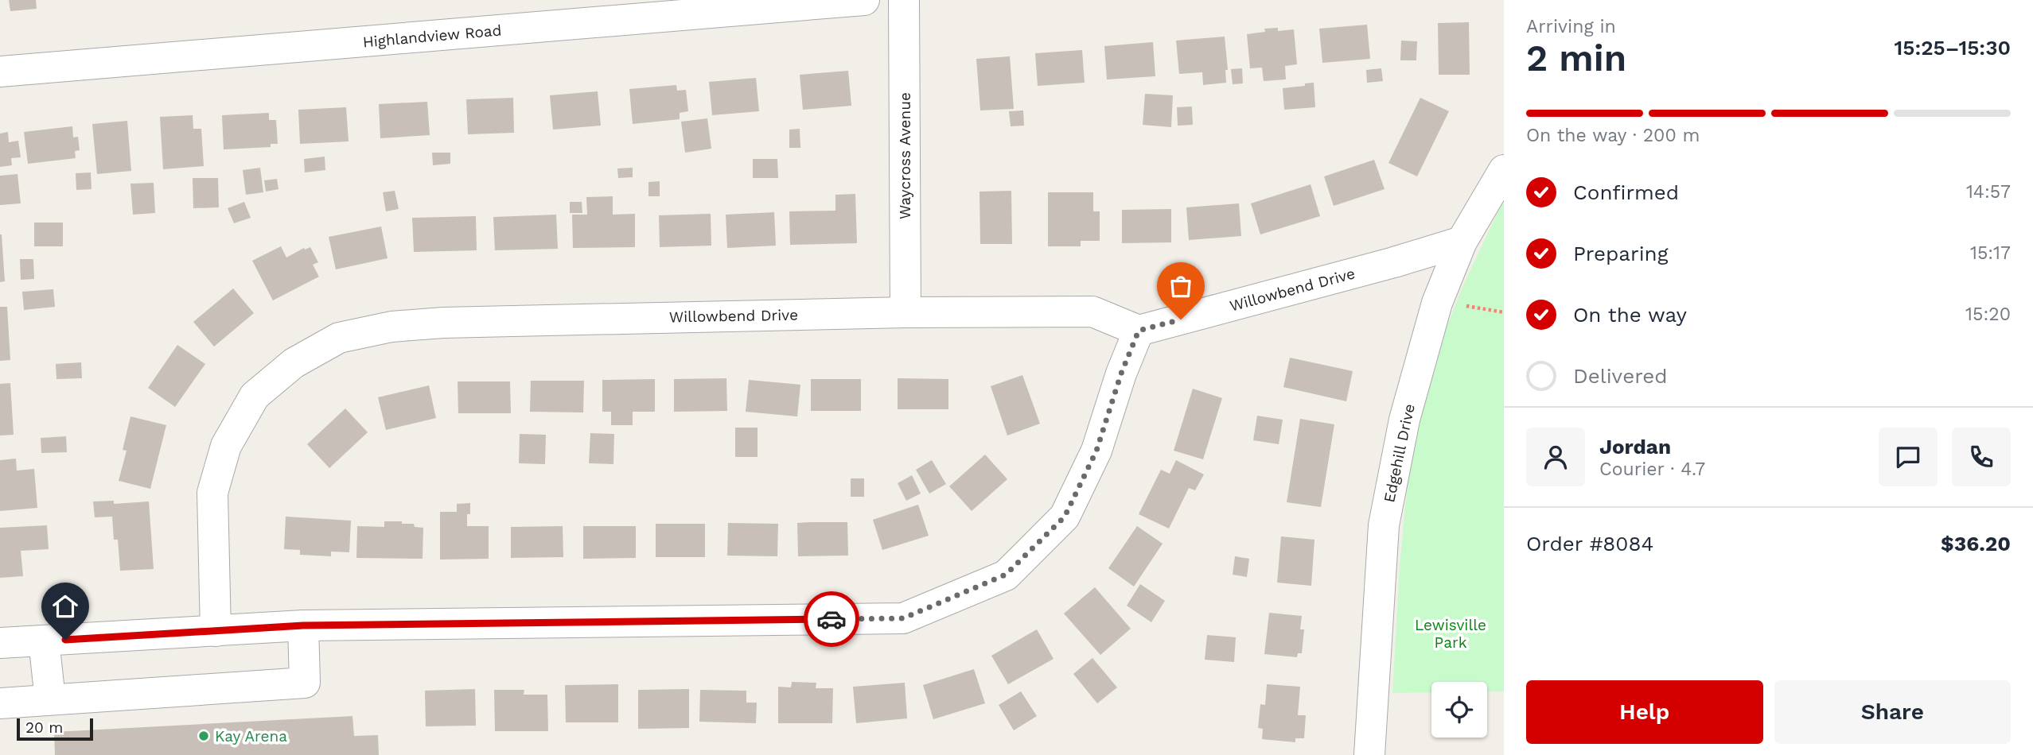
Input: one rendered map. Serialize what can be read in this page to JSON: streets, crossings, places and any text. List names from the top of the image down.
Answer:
{
  "streets": {
    "street": [
      "Highlandview Road",
      "Waycross Avenue",
      "Willowbend Drive",
      "Edgehill Drive"
    ]
  },
  "crossings": [
    ["Waycross Avenue", "Willowbend Drive"],
    ["Willowbend Drive", "Edgehill Drive"]
  ],
  "parks": ["Lewisville Park"],
  "places": ["Kay Arena"],
  "scale_bar": "20 m",
  "page": {
    "heading": ["2 min", "Arriving in", "15:25–15:30"],
    "panel": [
      "Jordan",
      "Courier · 4.7",
      "Order #8084",
      "$36.20"
    ],
    "bar": "On the way · 200 m",
    "list": [
      ["Confirmed", "14:57"],
      ["Preparing", "15:17"],
      ["On the way", "15:20"],
      "Delivered"
    ],
    "buttons": ["Help", "Share"],
    "scale": "20 m"
  }
}
